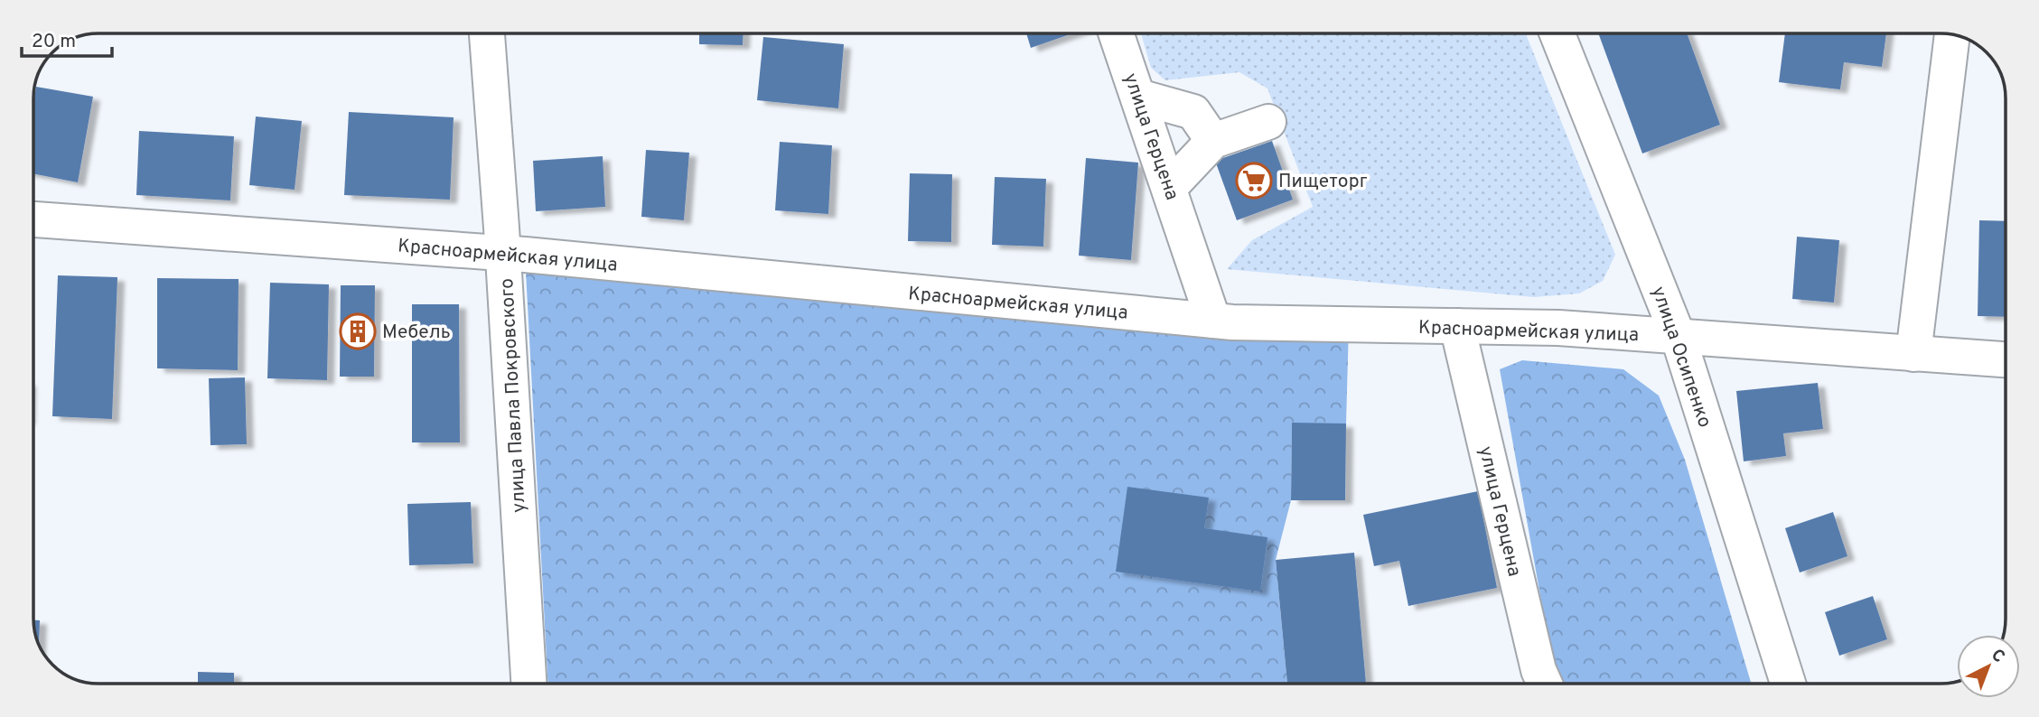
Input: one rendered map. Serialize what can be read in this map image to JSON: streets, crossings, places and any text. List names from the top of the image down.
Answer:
{
  "streets": {
    "street": [
      "улица Герцена",
      "Красноармейская улица",
      "улица Осипенко",
      "улица Павла Покровского"
    ]
  },
  "crossings": [
    ["улица Герцена", "Красноармейская улица"],
    ["Красноармейская улица", "улица Осипенко"],
    ["Красноармейская улица", "улица Павла Покровского"]
  ],
  "places": {
    "supermarket": ["Пищеторг"],
    "building": ["Мебель"]
  },
  "scale_bar": "20 m",
  "north": "top right"
}
